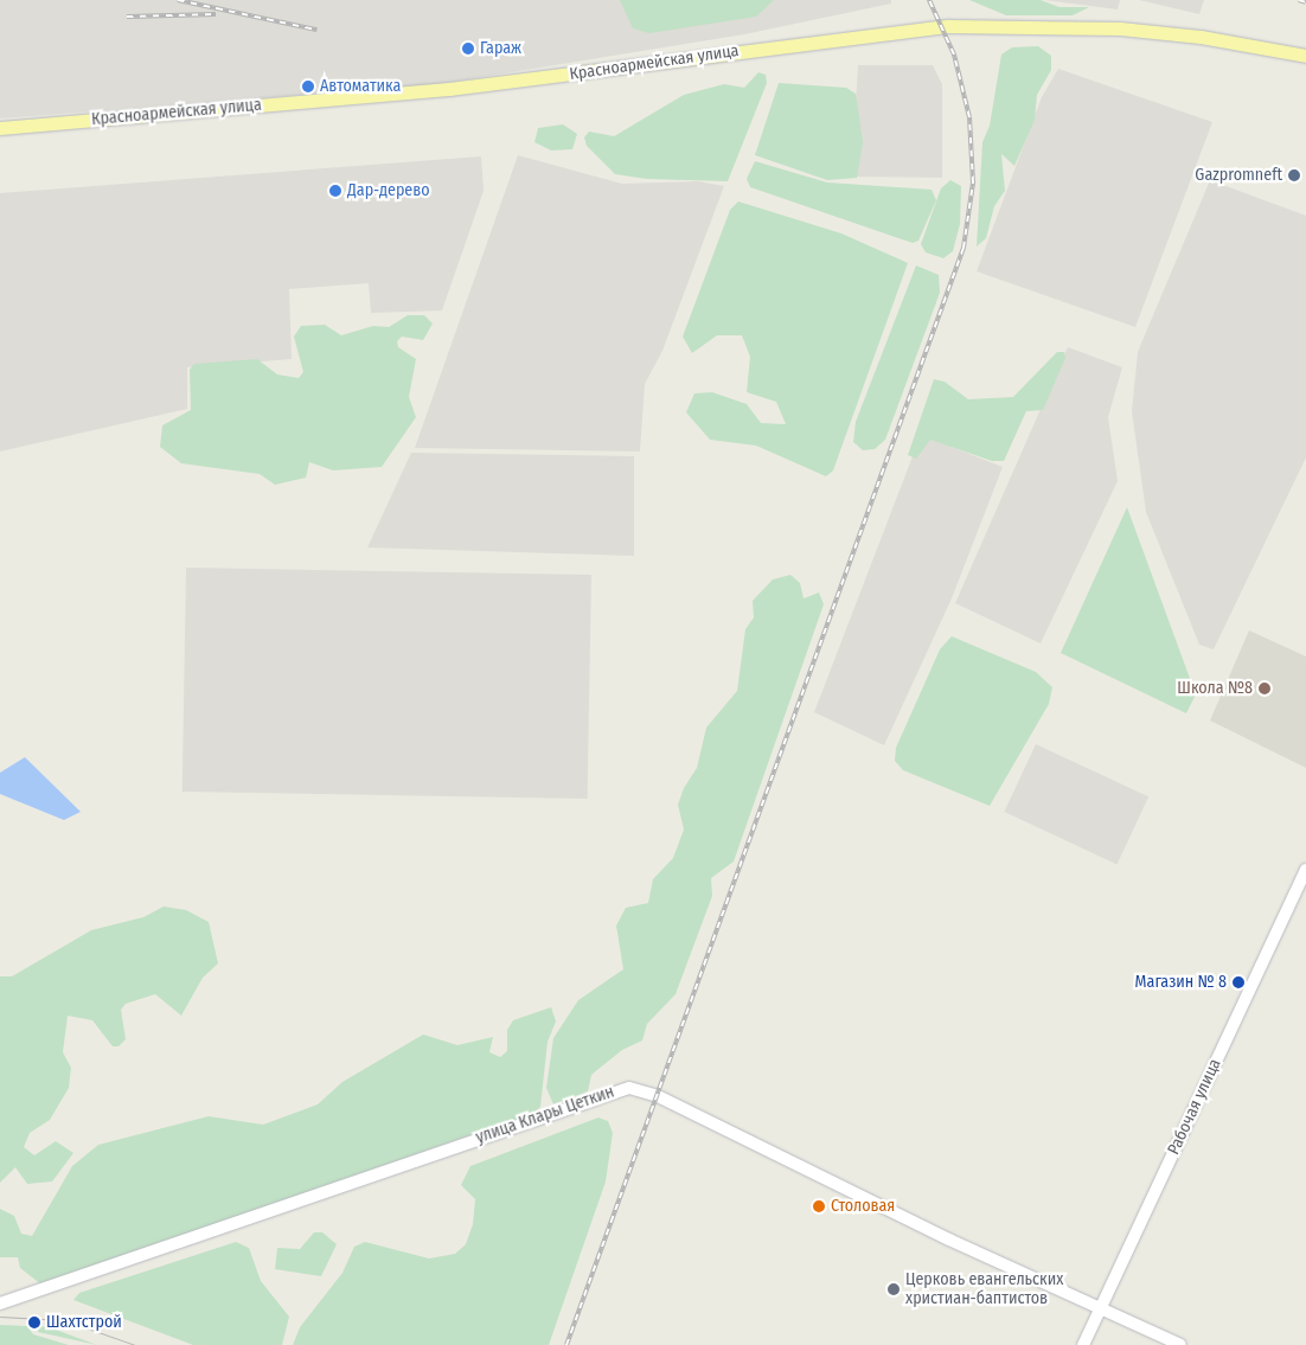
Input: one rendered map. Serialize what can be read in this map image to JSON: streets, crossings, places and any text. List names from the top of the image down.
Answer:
{
  "streets": {
    "main road": ["Красноармейская улица"],
    "street": ["Рабочая улица", "улица Клары Цеткин"]
  },
  "crossings": [
    ["Рабочая улица", "улица Клары Цеткин"]
  ],
  "places": [
    "Гараж",
    "Автоматика",
    "Gazpromneft",
    "Дар-дерево",
    "Школа №8",
    "Магазин № 8",
    "Столовая",
    "Церковь евангельских христиан-баптистов",
    "Шахтстрой"
  ]
}
